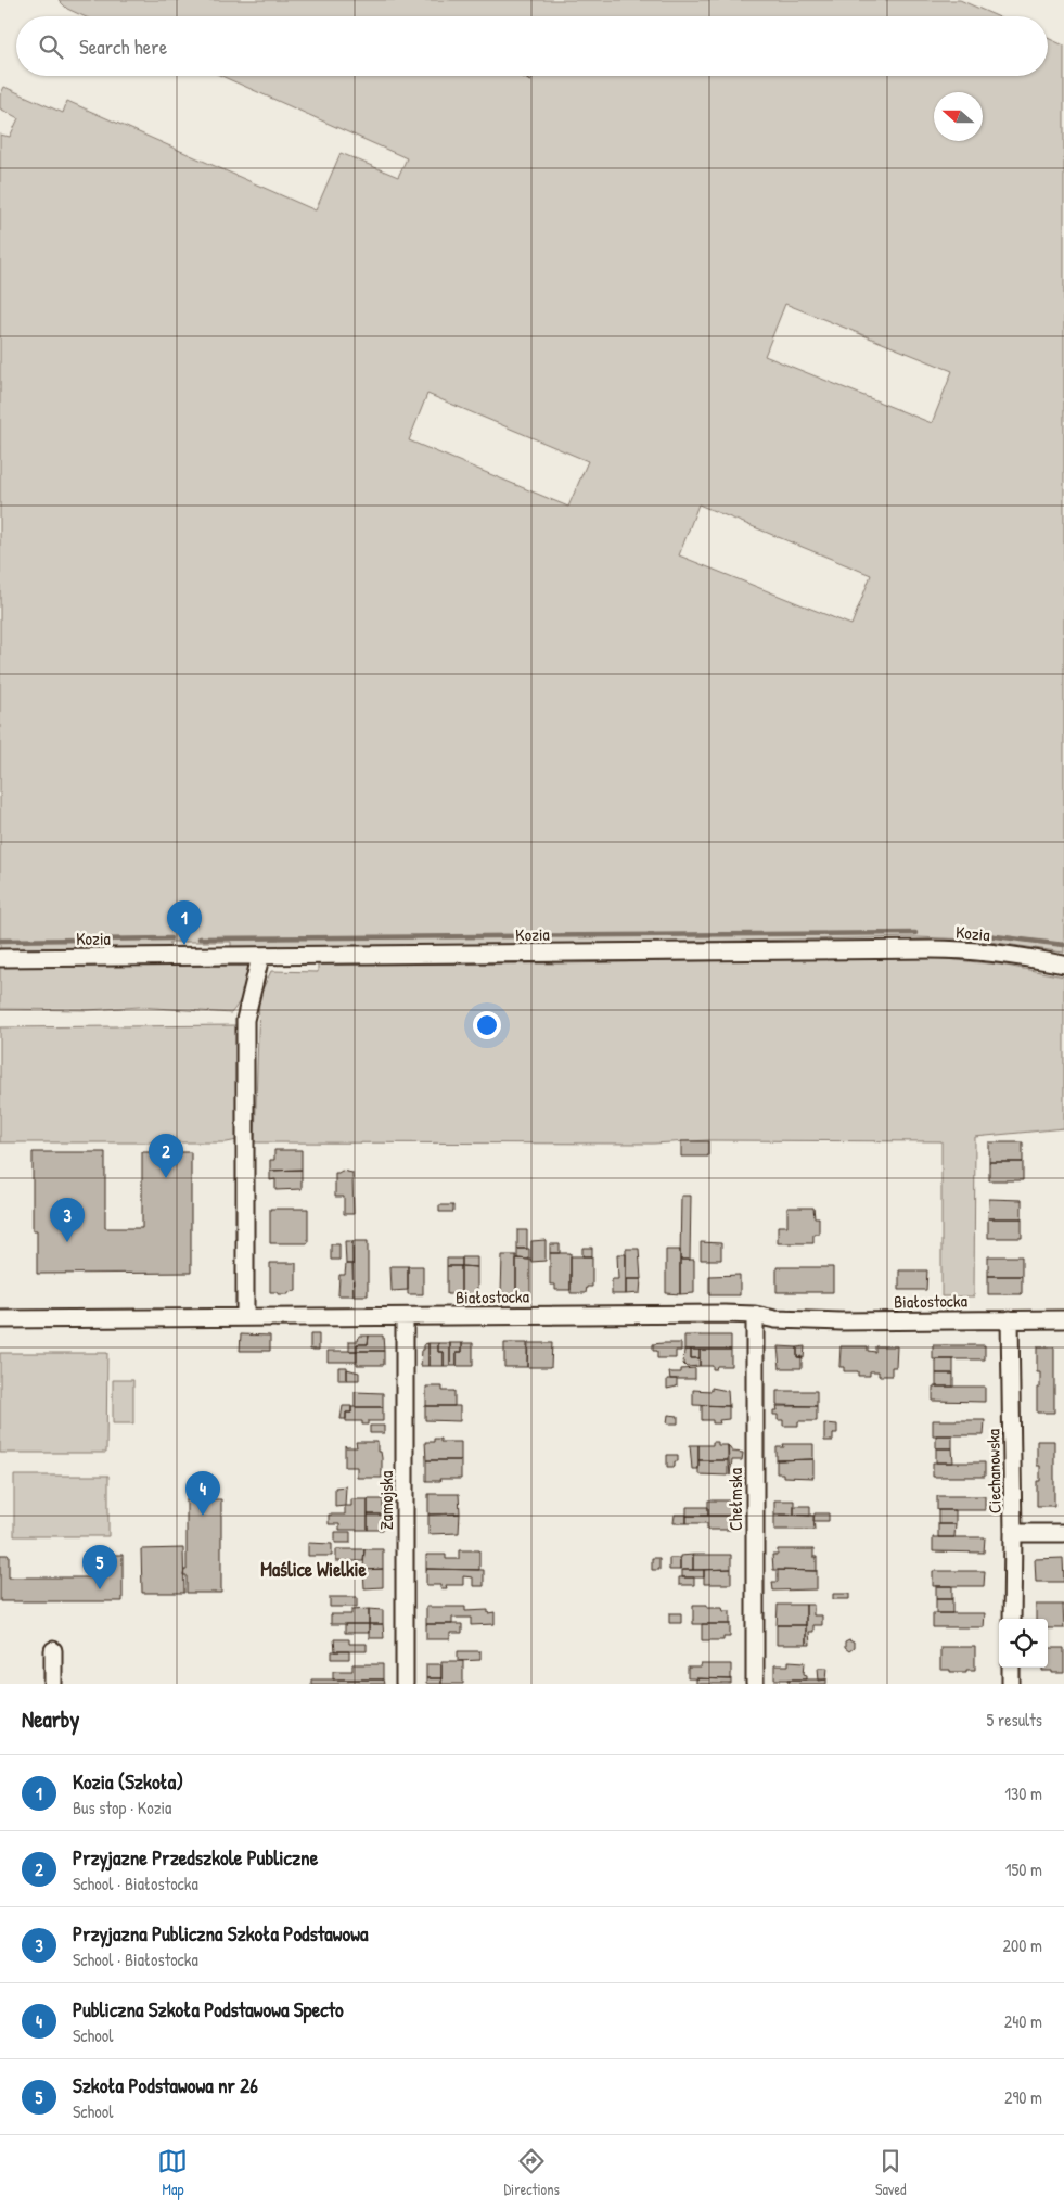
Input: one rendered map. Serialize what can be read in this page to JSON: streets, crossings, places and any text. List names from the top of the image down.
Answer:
{
  "streets": {
    "street": [
      "Kozia",
      "Białostocka",
      "Ciechanowska",
      "Chełmska",
      "Zamojska"
    ]
  },
  "crossings": [
    ["Białostocka", "Ciechanowska"],
    ["Białostocka", "Chełmska"],
    ["Białostocka", "Zamojska"]
  ],
  "districts": ["Maślice Wielkie"],
  "north": "left",
  "page": {
    "search": "Search here",
    "pins": [
      "1",
      "2",
      "3",
      "4",
      "5"
    ],
    "heading": ["Nearby", "5 results"],
    "list": [
      {
        "mark": "1",
        "name": "Kozia (Szkoła)",
        "note": "Bus stop · Kozia",
        "value": "130 m"
      },
      {
        "mark": "2",
        "name": "Przyjazne Przedszkole Publiczne",
        "note": "School · Białostocka",
        "value": "150 m"
      },
      {
        "mark": "3",
        "name": "Przyjazna Publiczna Szkoła Podstawowa",
        "note": "School · Białostocka",
        "value": "200 m"
      },
      {
        "mark": "4",
        "name": "Publiczna Szkoła Podstawowa Specto",
        "note": "School",
        "value": "240 m"
      },
      {
        "mark": "5",
        "name": "Szkoła Podstawowa nr 26",
        "note": "School",
        "value": "290 m"
      }
    ],
    "nav": ["Map", "Directions", "Saved"]
  }
}
